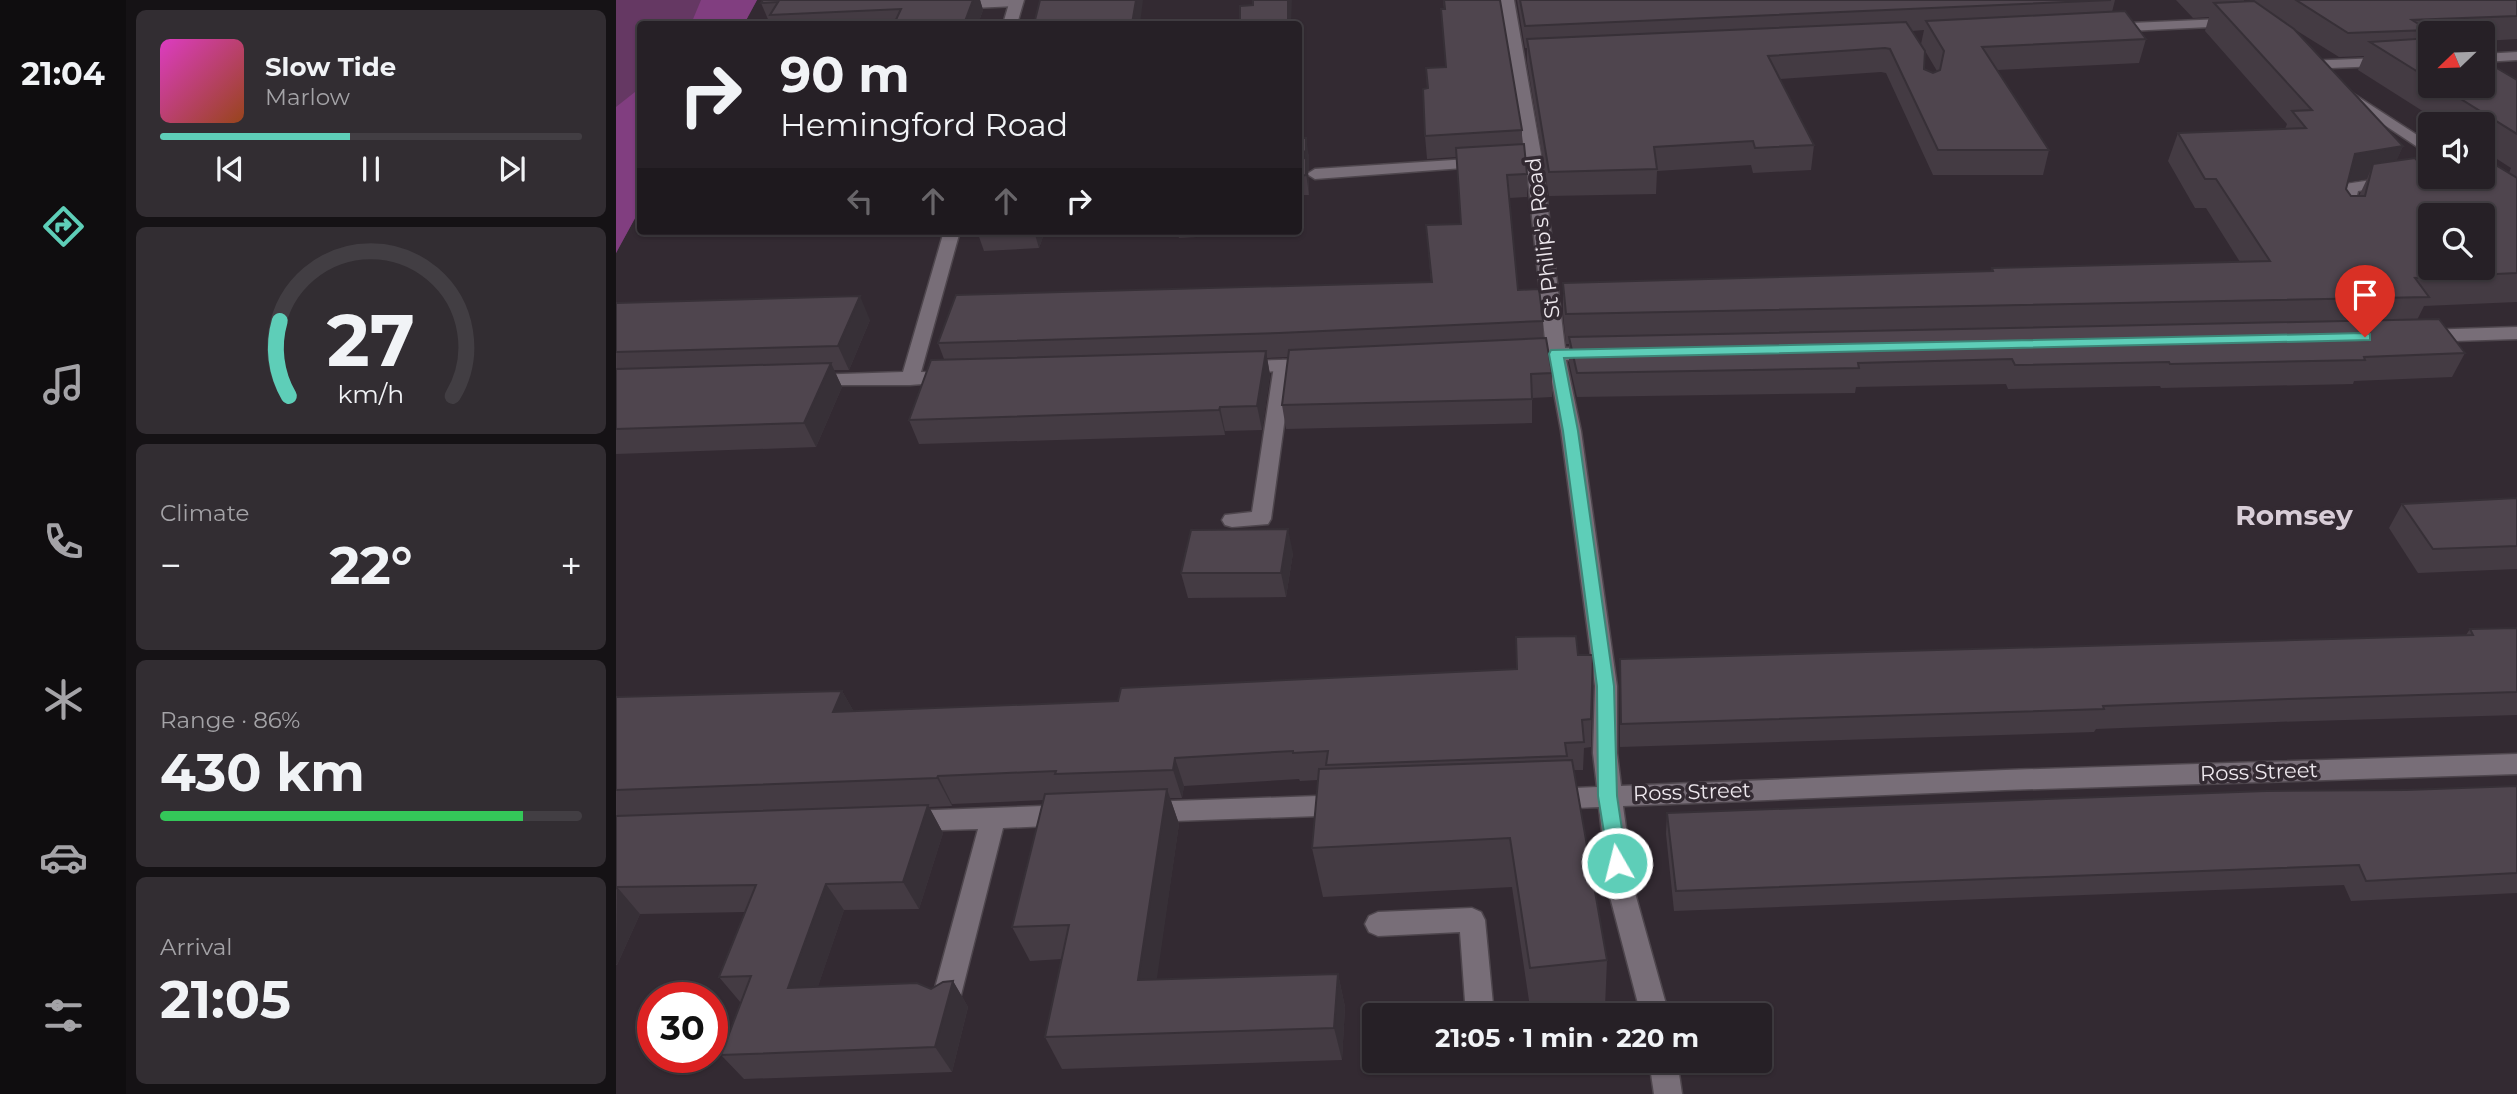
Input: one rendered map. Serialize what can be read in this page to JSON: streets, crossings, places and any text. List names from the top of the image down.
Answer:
{
  "streets": {
    "street": ["St Philip's Road", "Ross Street"]
  },
  "crossings": [
    ["St Philip's Road", "Ross Street"]
  ],
  "districts": ["Romsey"],
  "north": "bottom left",
  "page": {
    "tabs": "21:04",
    "turn": ["90 m", "Hemingford Road"],
    "song": ["Slow Tide", "Marlow"],
    "tile": [
      "Climate",
      ["Range · 86%", "430 km"],
      ["Arrival", "21:05"]
    ],
    "heat": ["−", "22°", "+"],
    "limit": "30",
    "trip": "21:05 · 1 min · 220 m",
    "gauge": ["27", "km/h"]
  }
}
